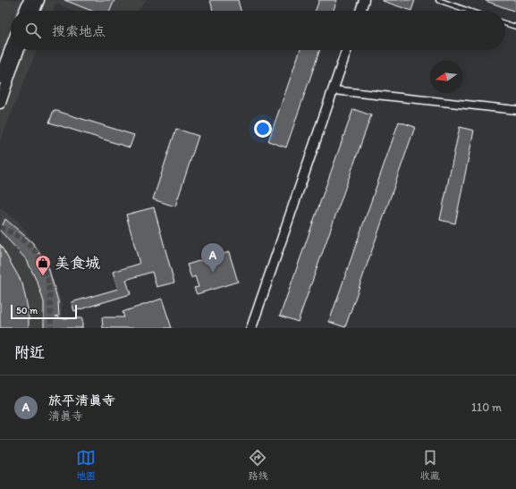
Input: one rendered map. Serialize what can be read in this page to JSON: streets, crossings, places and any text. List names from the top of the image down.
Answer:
{
  "places": {
    "shop": ["美食城"]
  },
  "scale_bar": "50 m",
  "north": "left",
  "page": {
    "search": "搜索地点",
    "pins": "A",
    "scale": "50 m",
    "heading": "附近",
    "list": [
      {
        "mark": "A",
        "name": "旅平清真寺",
        "note": "清真寺",
        "value": "110 m"
      }
    ],
    "nav": ["地图", "路线", "收藏"]
  }
}
